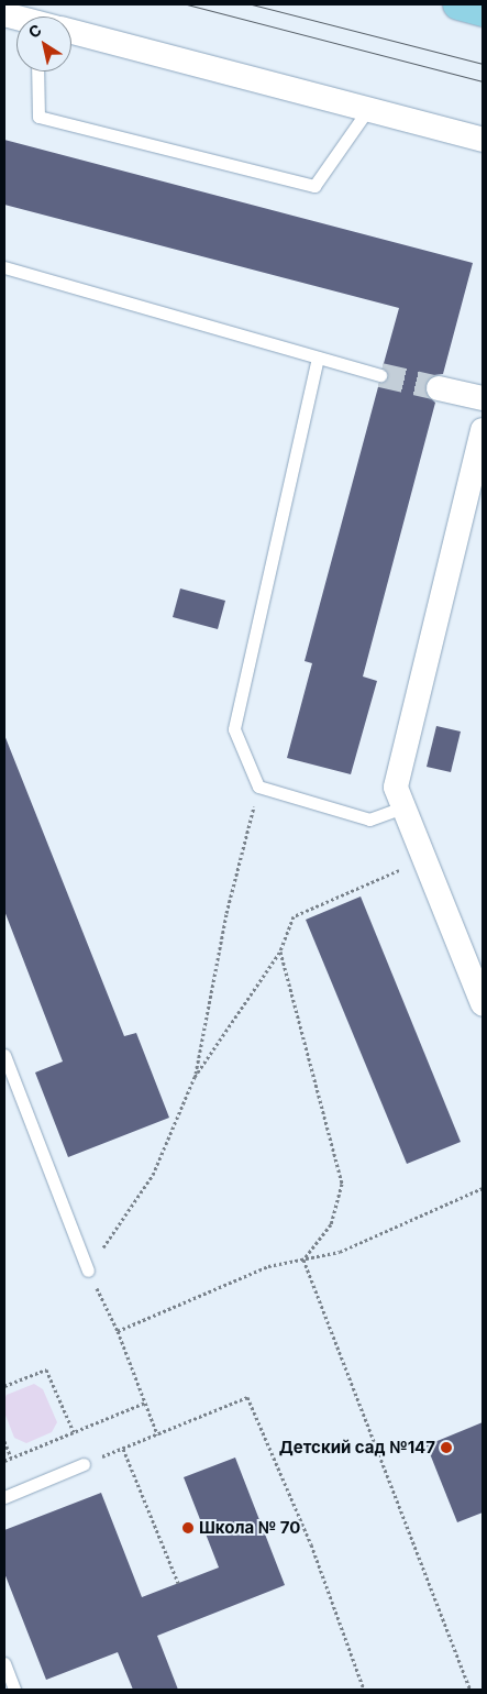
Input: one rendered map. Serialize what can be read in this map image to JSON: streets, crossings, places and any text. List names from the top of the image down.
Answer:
{
  "places": ["Детский сад №147", "Школа № 70"],
  "north": "top left"
}
